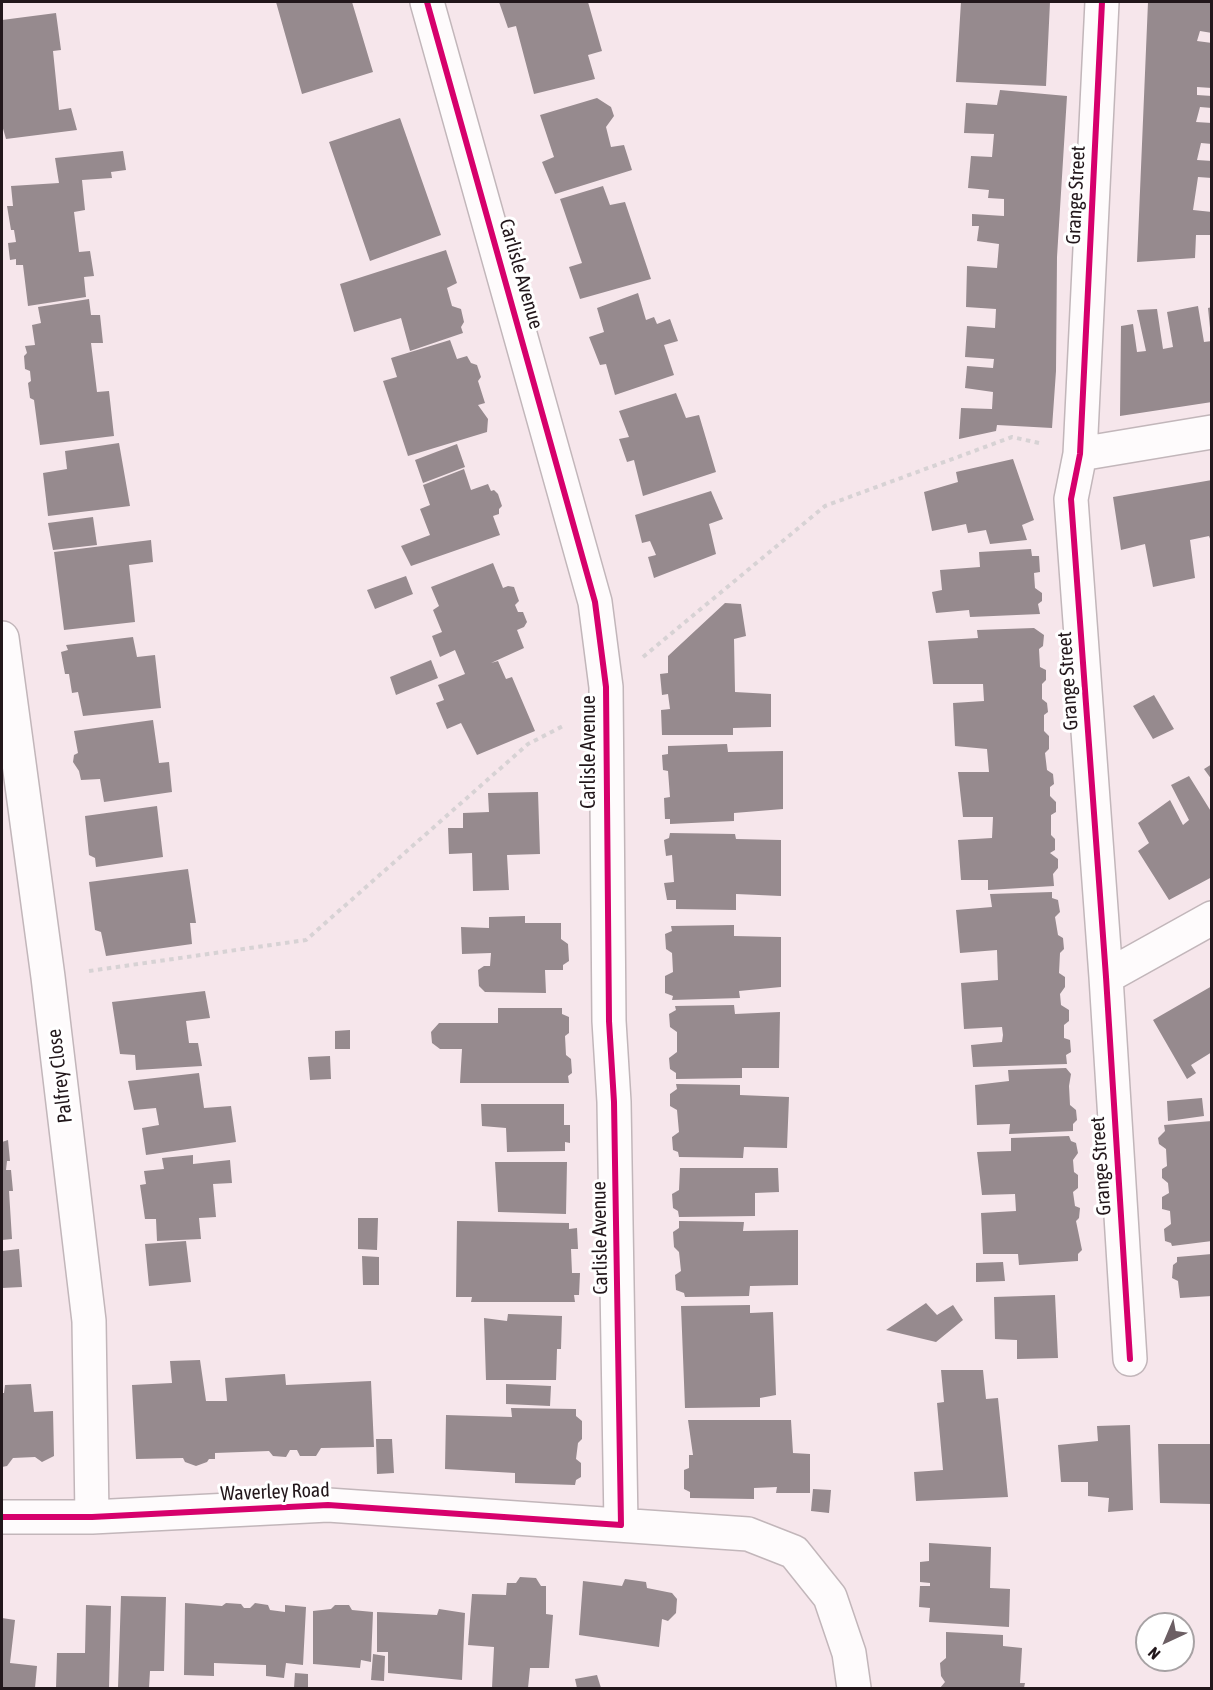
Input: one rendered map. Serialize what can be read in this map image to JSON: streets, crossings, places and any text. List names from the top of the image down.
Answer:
{
  "streets": {
    "street": [
      "Grange Street",
      "Carlisle Avenue",
      "Palfrey Close",
      "Waverley Road"
    ]
  },
  "crossings": [
    ["Carlisle Avenue", "Waverley Road"],
    ["Palfrey Close", "Waverley Road"]
  ],
  "north": "bottom left"
}
